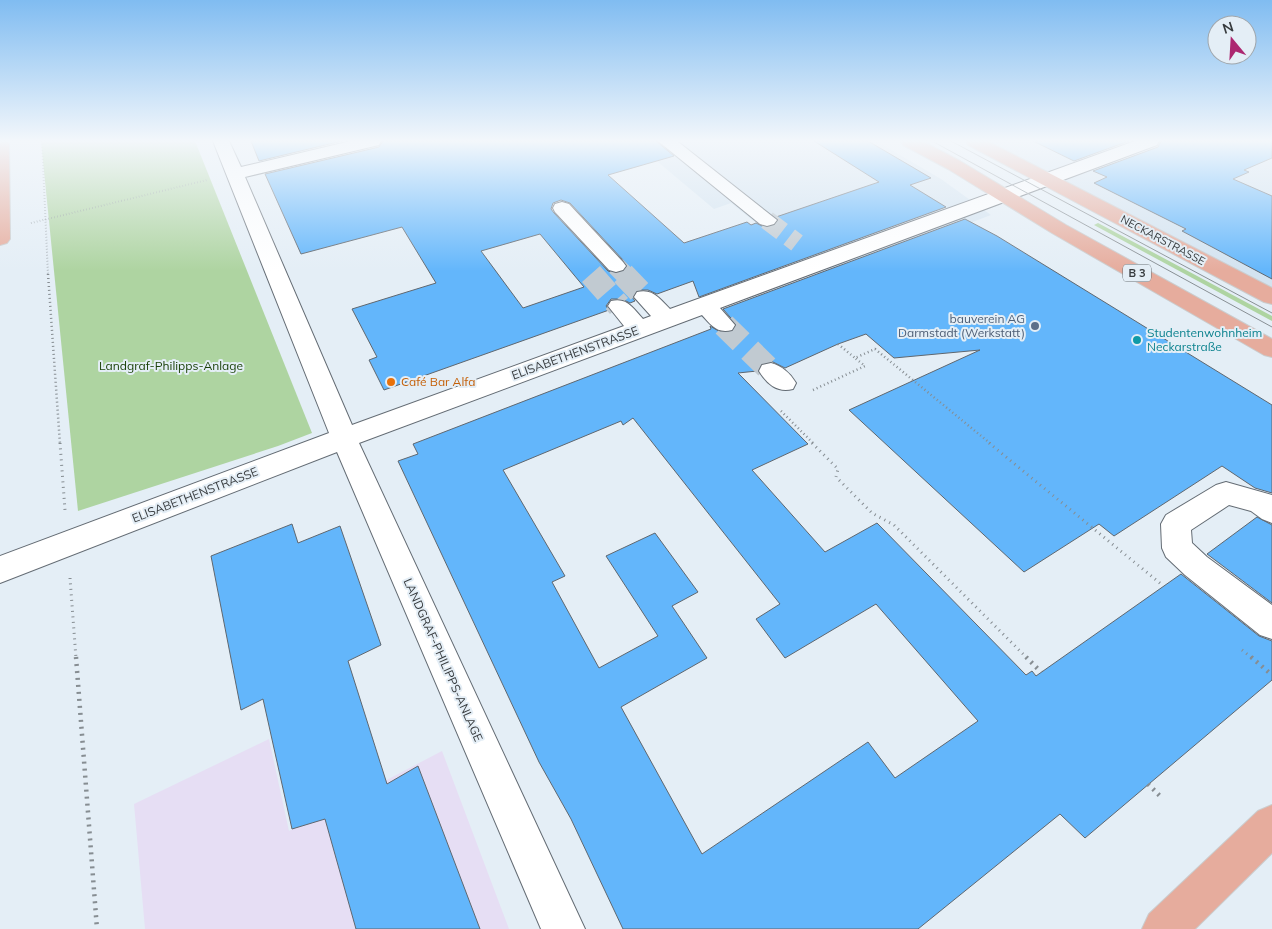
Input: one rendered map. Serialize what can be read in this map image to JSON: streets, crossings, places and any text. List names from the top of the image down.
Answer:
{
  "streets": {
    "main road": ["NECKARSTRASSE", "B 3"],
    "street": ["ELISABETHENSTRASSE", "LANDGRAF-PHILIPPS-ANLAGE"]
  },
  "crossings": [
    ["B 3", "ELISABETHENSTRASSE"],
    ["ELISABETHENSTRASSE", "LANDGRAF-PHILIPPS-ANLAGE"]
  ],
  "parks": ["Landgraf-Philipps-Anlage"],
  "places": ["bauverein AG Darmstadt (Werkstatt)", "Studentenwohnheim Neckarstraße", "Café Bar Alfa"],
  "north": "top"
}
